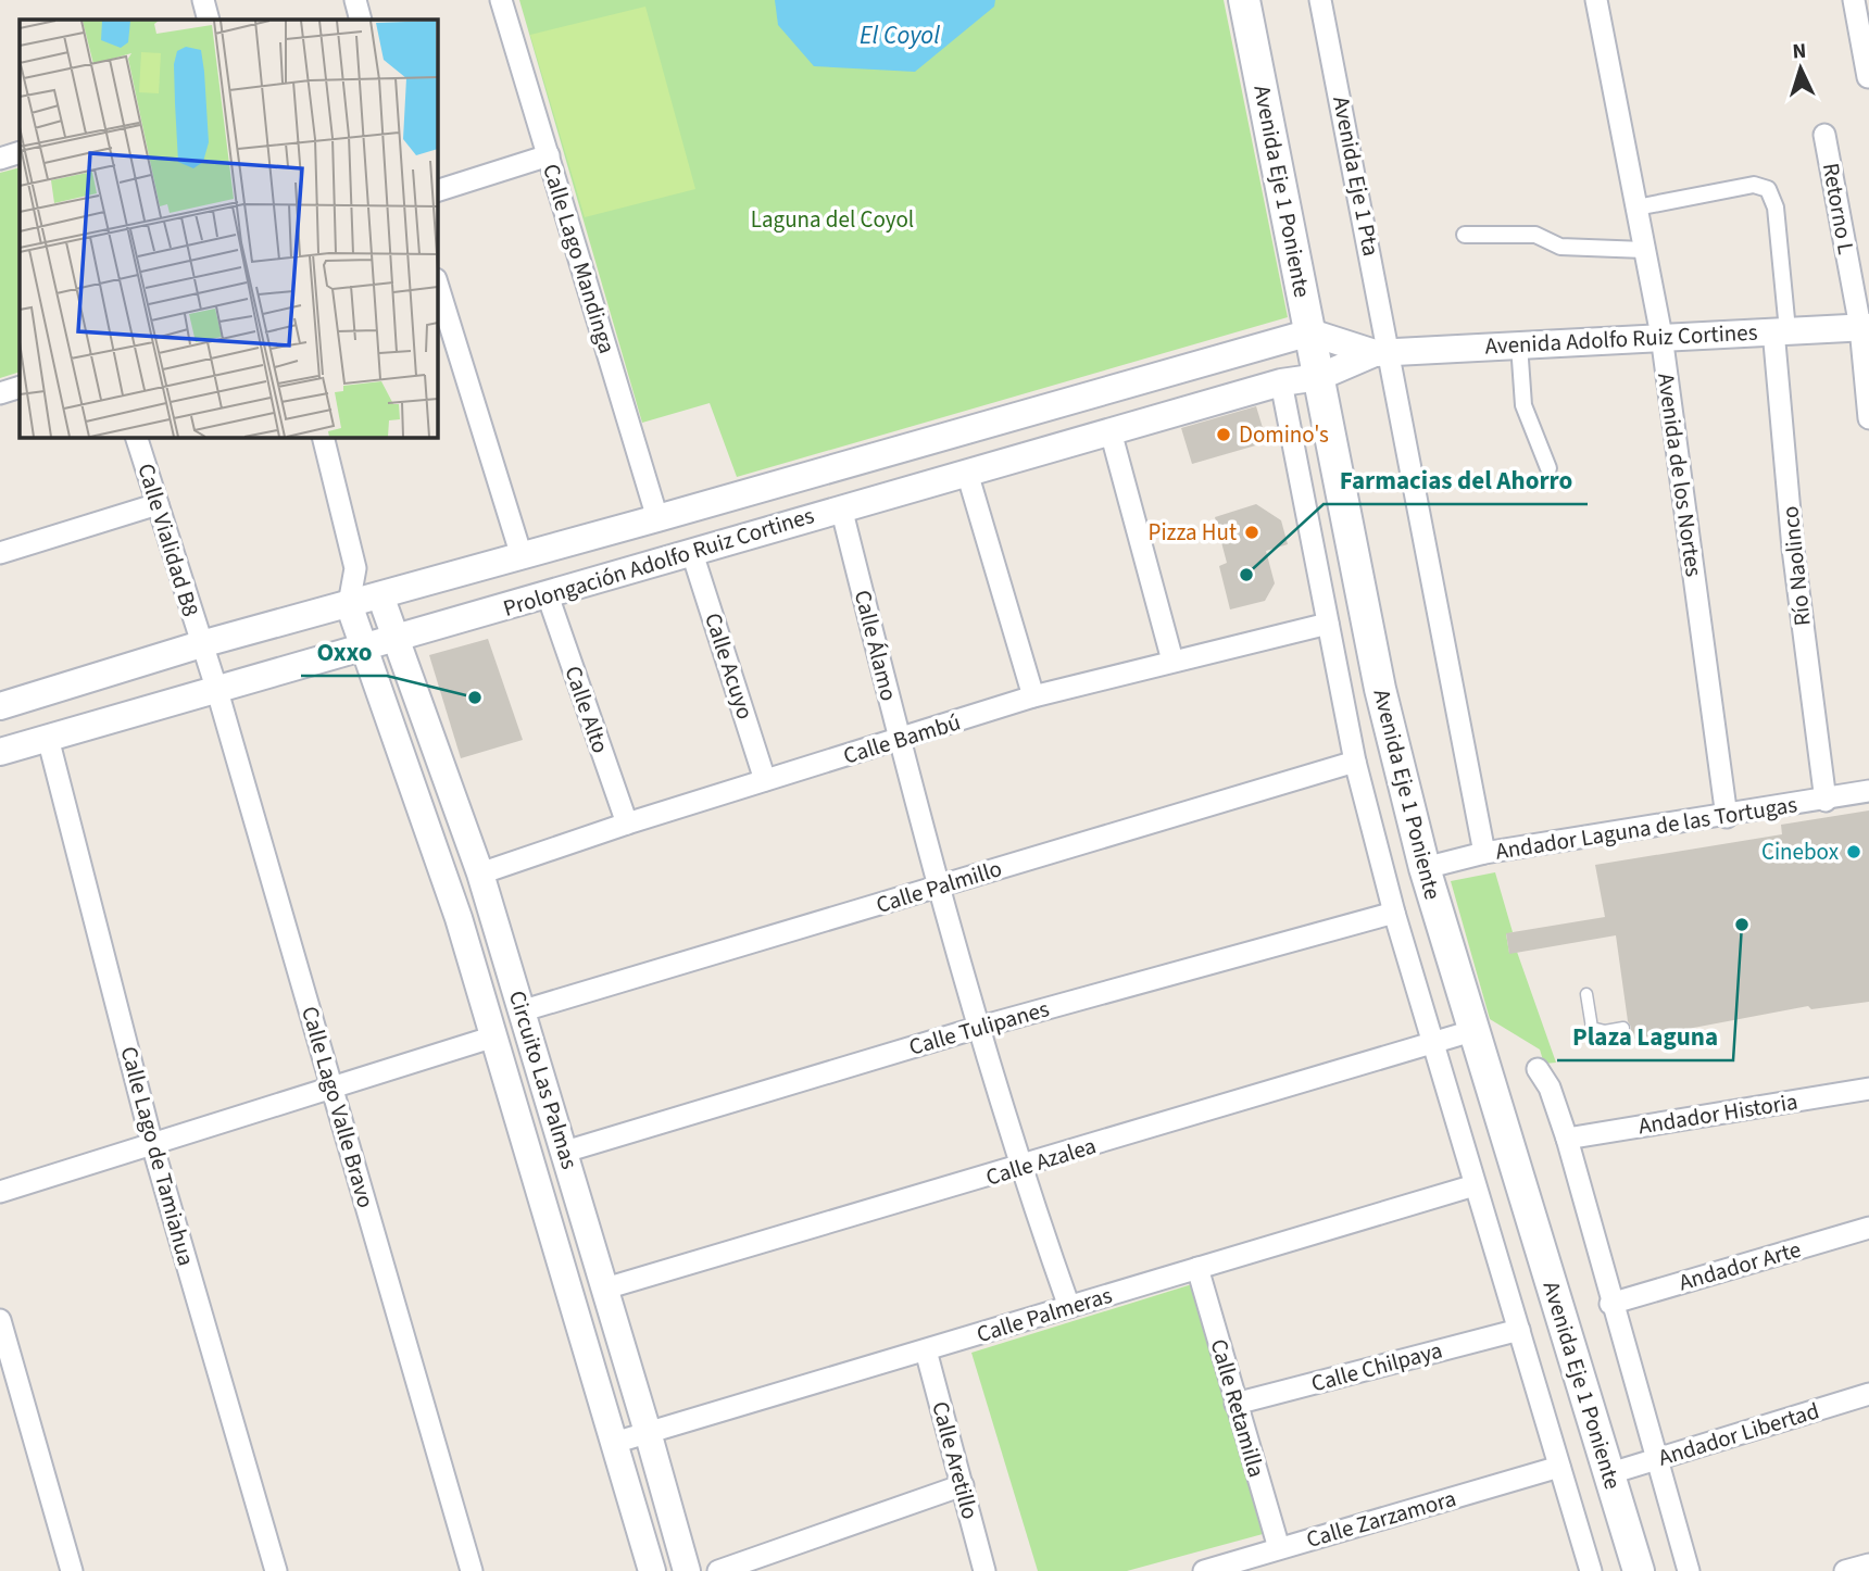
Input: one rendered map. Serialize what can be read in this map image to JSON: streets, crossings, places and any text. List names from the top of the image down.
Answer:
{
  "streets": {
    "main road": ["Avenida Eje 1 Poniente"],
    "street": [
      "Avenida Eje 1 Pta",
      "Retorno L",
      "Calle Lago Mandinga",
      "Avenida Adolfo Ruiz Cortines",
      "Avenida de los Nortes",
      "Calle Vialidad B8",
      "Prolongación Adolfo Ruiz Cortines",
      "Río Naolinco",
      "Calle Álamo",
      "Calle Acuyo",
      "Calle Alto",
      "Calle Bambú",
      "Andador Laguna de las Tortugas",
      "Calle Palmillo",
      "Calle Tulipanes",
      "Circuito Las Palmas",
      "Calle Lago Valle Bravo",
      "Andador Historia",
      "Calle Lago de Tamiahua",
      "Calle Azalea",
      "Andador Arte",
      "Calle Palmeras",
      "Calle Chilpaya",
      "Calle Retamilla",
      "Andador Libertad",
      "Calle Aretillo",
      "Calle Zarzamora"
    ]
  },
  "crossings": [
    ["Avenida Eje 1 Pta", "Avenida Adolfo Ruiz Cortines"],
    ["Avenida Eje 1 Pta", "Andador Laguna de las Tortugas"],
    ["Avenida Eje 1 Poniente", "Avenida Adolfo Ruiz Cortines"],
    ["Avenida Eje 1 Poniente", "Prolongación Adolfo Ruiz Cortines"],
    ["Avenida Eje 1 Poniente", "Calle Bambú"],
    ["Avenida Eje 1 Poniente", "Andador Laguna de las Tortugas"],
    ["Avenida Eje 1 Poniente", "Calle Palmillo"],
    ["Avenida Eje 1 Poniente", "Calle Tulipanes"],
    ["Avenida Eje 1 Poniente", "Calle Azalea"],
    ["Avenida Eje 1 Poniente", "Calle Palmeras"],
    ["Avenida Eje 1 Poniente", "Calle Chilpaya"],
    ["Avenida Eje 1 Poniente", "Andador Libertad"],
    ["Avenida Eje 1 Poniente", "Calle Zarzamora"],
    ["Retorno L", "Avenida Adolfo Ruiz Cortines"],
    ["Calle Lago Mandinga", "Prolongación Adolfo Ruiz Cortines"],
    ["Avenida Adolfo Ruiz Cortines", "Avenida de los Nortes"],
    ["Avenida Adolfo Ruiz Cortines", "Prolongación Adolfo Ruiz Cortines"],
    ["Avenida Adolfo Ruiz Cortines", "Río Naolinco"],
    ["Avenida de los Nortes", "Andador Laguna de las Tortugas"],
    ["Calle Vialidad B8", "Prolongación Adolfo Ruiz Cortines"],
    ["Calle Vialidad B8", "Calle Lago Valle Bravo"],
    ["Prolongación Adolfo Ruiz Cortines", "Calle Álamo"],
    ["Prolongación Adolfo Ruiz Cortines", "Calle Acuyo"],
    ["Prolongación Adolfo Ruiz Cortines", "Calle Alto"],
    ["Prolongación Adolfo Ruiz Cortines", "Circuito Las Palmas"],
    ["Prolongación Adolfo Ruiz Cortines", "Calle Lago Valle Bravo"],
    ["Prolongación Adolfo Ruiz Cortines", "Calle Lago de Tamiahua"],
    ["Río Naolinco", "Andador Laguna de las Tortugas"],
    ["Calle Álamo", "Calle Bambú"],
    ["Calle Álamo", "Calle Palmillo"],
    ["Calle Álamo", "Calle Tulipanes"],
    ["Calle Álamo", "Calle Azalea"],
    ["Calle Álamo", "Calle Palmeras"],
    ["Calle Acuyo", "Calle Bambú"],
    ["Calle Alto", "Calle Bambú"],
    ["Calle Bambú", "Circuito Las Palmas"],
    ["Calle Palmillo", "Circuito Las Palmas"],
    ["Calle Tulipanes", "Circuito Las Palmas"],
    ["Circuito Las Palmas", "Calle Azalea"],
    ["Circuito Las Palmas", "Calle Palmeras"],
    ["Calle Palmeras", "Calle Retamilla"],
    ["Calle Palmeras", "Calle Aretillo"],
    ["Calle Chilpaya", "Calle Retamilla"],
    ["Calle Retamilla", "Calle Zarzamora"]
  ],
  "water": ["El Coyol"],
  "parks": ["Laguna del Coyol"],
  "places": [
    "Domino's",
    "Pizza Hut",
    "Farmacias del Ahorro",
    "Oxxo",
    "Cinebox",
    "Plaza Laguna"
  ],
  "north": "top"
}
